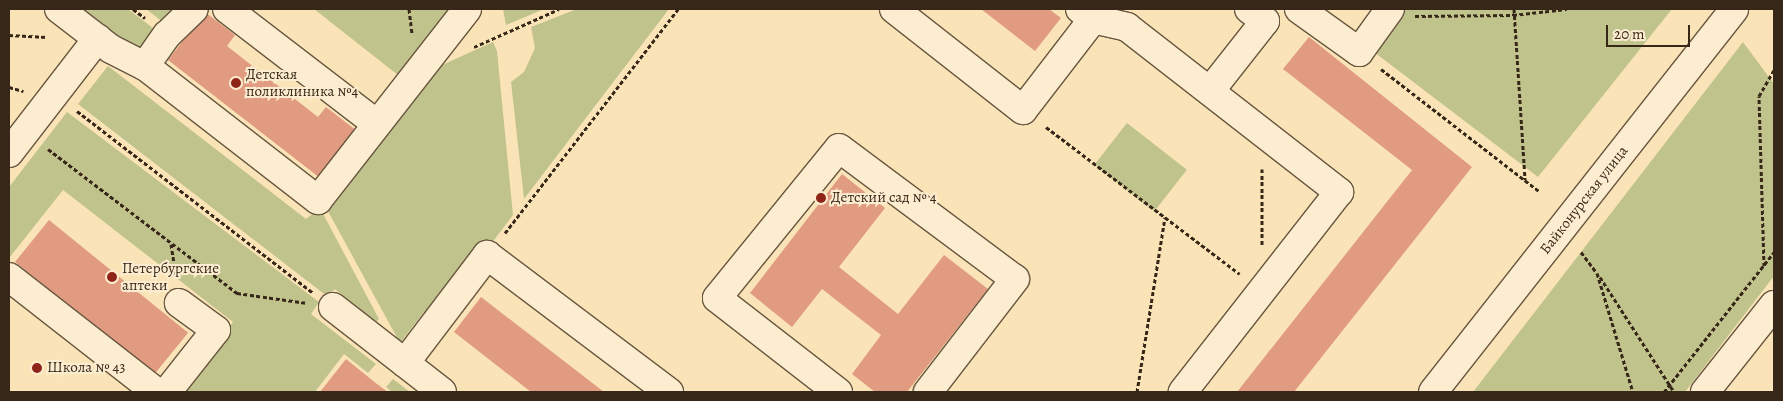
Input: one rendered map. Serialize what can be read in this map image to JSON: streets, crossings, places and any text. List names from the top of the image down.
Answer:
{
  "streets": {
    "street": ["Байконурская улица"]
  },
  "places": [
    "Детская поликлиника №4",
    "Детский сад № 4",
    "Петербургские аптеки",
    "Школа № 43"
  ],
  "scale_bar": "20 m"
}
